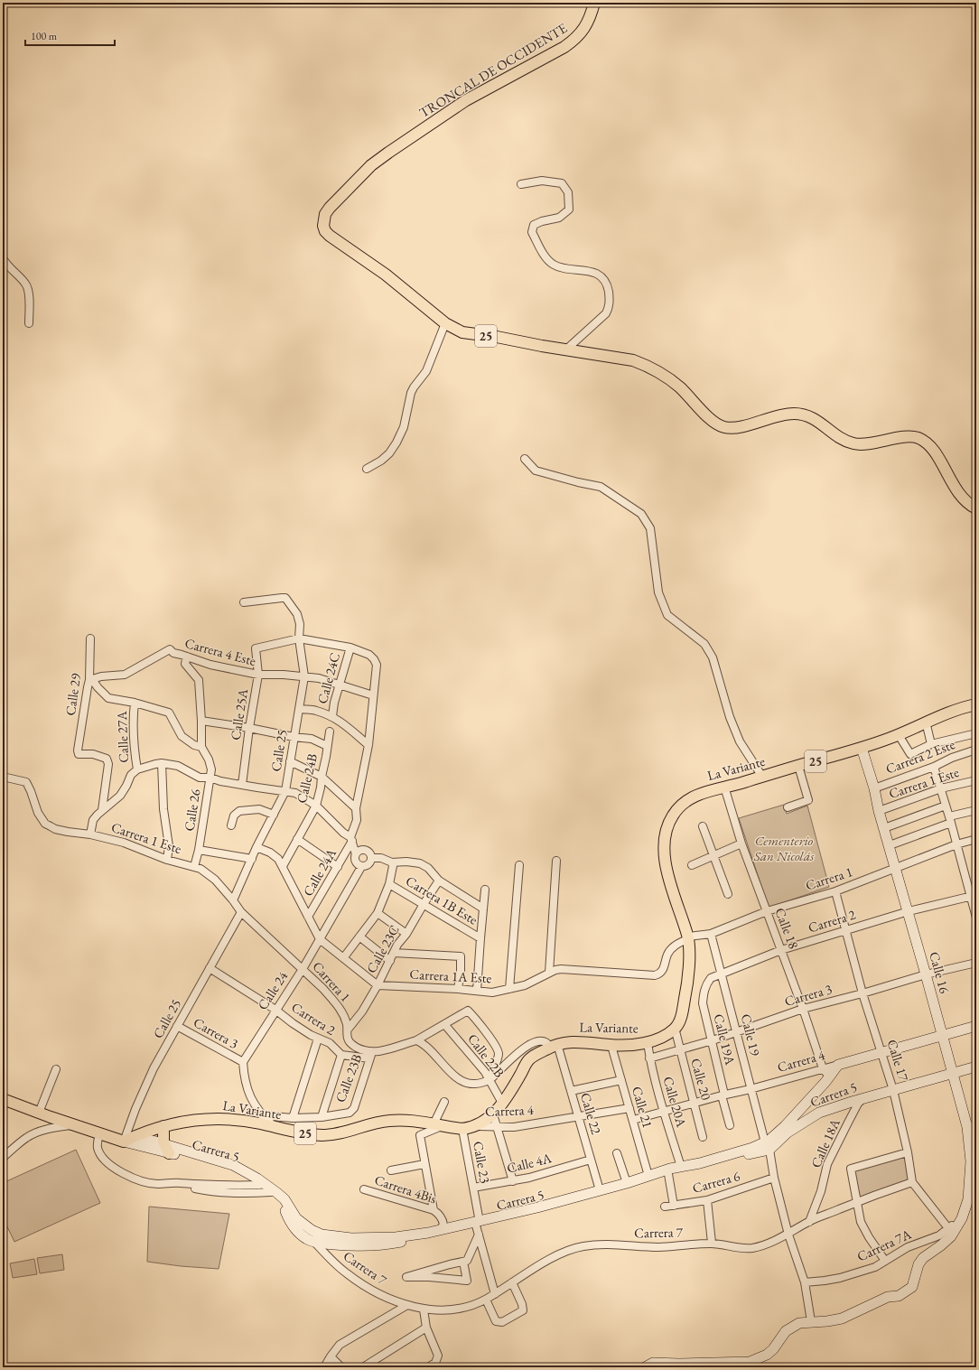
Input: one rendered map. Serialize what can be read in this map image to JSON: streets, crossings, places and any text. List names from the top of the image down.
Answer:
{
  "streets": {
    "main road": [
      "TRONCAL DE OCCIDENTE",
      "25",
      "La Variante",
      "Carrera 5"
    ],
    "street": [
      "Carrera 4 Este",
      "Calle 24C",
      "Calle 29",
      "Calle 25A",
      "Calle 27A",
      "Calle 25",
      "Carrera 2 Este",
      "Calle 24B",
      "Carrera 1 Este",
      "Calle 26",
      "Calle 24A",
      "Carrera 1",
      "Carrera 1B Este",
      "Carrera 2",
      "Calle 18",
      "Calle 23C",
      "Calle 16",
      "Carrera 1A Este",
      "Calle 24",
      "Carrera 3",
      "Calle 19",
      "Calle 19A",
      "Calle 22B",
      "Calle 17",
      "Carrera 4",
      "Calle 23B",
      "Calle 20",
      "Calle 20A",
      "Calle 21",
      "Calle 22",
      "Calle 18A",
      "Calle 23",
      "Calle 4A",
      "Carrera 6",
      "Carrera 4Bis",
      "Carrera 7",
      "Carrera 7A"
    ]
  },
  "crossings": [
    ["Carrera 4 Este", "Calle 24C"],
    ["Carrera 4 Este", "Calle 29"],
    ["Carrera 4 Este", "Calle 25A"],
    ["Carrera 4 Este", "Calle 25"],
    ["Carrera 4 Este", "Calle 24A"],
    ["Calle 24C", "Calle 24A"],
    ["Calle 25A", "Calle 25"],
    ["Calle 25", "La Variante"],
    ["Calle 25", "Carrera 1"],
    ["Calle 25", "Carrera 2"],
    ["Calle 25", "Carrera 3"],
    ["Calle 25", "Carrera 5"],
    ["Carrera 2 Este", "Calle 16"],
    ["La Variante", "Carrera 1"],
    ["La Variante", "Calle 18"],
    ["La Variante", "Calle 16"],
    ["La Variante", "Carrera 1A Este"],
    ["La Variante", "Calle 22B"],
    ["La Variante", "Carrera 4"],
    ["La Variante", "Calle 20"],
    ["La Variante", "Carrera 5"],
    ["La Variante", "Calle 20A"],
    ["La Variante", "Calle 21"],
    ["La Variante", "Calle 22"],
    ["La Variante", "Calle 23"],
    ["Carrera 1 Este", "Calle 26"],
    ["Carrera 1 Este", "Carrera 1"],
    ["Carrera 1 Este", "Calle 16"],
    ["Calle 26", "Carrera 1"],
    ["Carrera 1", "Carrera 2"],
    ["Carrera 1", "Calle 18"],
    ["Carrera 1", "Calle 23C"],
    ["Carrera 1", "Calle 16"],
    ["Carrera 1", "Carrera 1A Este"],
    ["Carrera 1", "Calle 24"],
    ["Carrera 1", "Calle 19"],
    ["Carrera 1", "Calle 17"],
    ["Carrera 1", "Calle 23B"],
    ["Carrera 1B Este", "Calle 23C"],
    ["Carrera 2", "Calle 18"],
    ["Carrera 2", "Calle 16"],
    ["Carrera 2", "Calle 24"],
    ["Carrera 2", "Calle 19"],
    ["Carrera 2", "Calle 19A"],
    ["Carrera 2", "Calle 17"],
    ["Carrera 2", "Calle 23B"],
    ["Calle 18", "Carrera 3"],
    ["Calle 18", "Carrera 4"],
    ["Calle 18", "Carrera 5"],
    ["Calle 23C", "Carrera 1A Este"],
    ["Calle 16", "Carrera 3"],
    ["Calle 16", "Calle 19"],
    ["Calle 16", "Calle 17"],
    ["Calle 16", "Carrera 4"],
    ["Calle 16", "Carrera 5"],
    ["Calle 16", "Carrera 7A"],
    ["Calle 24", "Carrera 3"],
    ["Carrera 3", "Calle 19"],
    ["Carrera 3", "Calle 19A"],
    ["Carrera 3", "Calle 17"],
    ["Carrera 3", "Calle 20"],
    ["Carrera 3", "Calle 20A"],
    ["Calle 19", "Carrera 4"],
    ["Calle 19", "Carrera 5"],
    ["Calle 19", "Carrera 6"],
    ["Calle 19", "Carrera 7"],
    ["Calle 19", "Carrera 7A"],
    ["Calle 19A", "Carrera 4"],
    ["Calle 17", "Carrera 4"],
    ["Calle 17", "Carrera 5"],
    ["Calle 17", "Carrera 7"],
    ["Calle 17", "Carrera 7A"],
    ["Carrera 4", "Calle 20"],
    ["Carrera 4", "Carrera 5"],
    ["Carrera 4", "Calle 20A"],
    ["Carrera 4", "Calle 21"],
    ["Carrera 4", "Calle 22"],
    ["Carrera 5", "Calle 20A"],
    ["Carrera 5", "Calle 21"],
    ["Carrera 5", "Calle 22"],
    ["Carrera 5", "Calle 18A"],
    ["Carrera 5", "Calle 23"],
    ["Carrera 5", "Carrera 7"],
    ["Calle 22", "Calle 4A"],
    ["Calle 18A", "Carrera 7"],
    ["Calle 23", "Calle 4A"],
    ["Calle 23", "Carrera 7"]
  ],
  "parks": ["Cementerio San Nicolás"],
  "scale_bar": "100 m"
}
